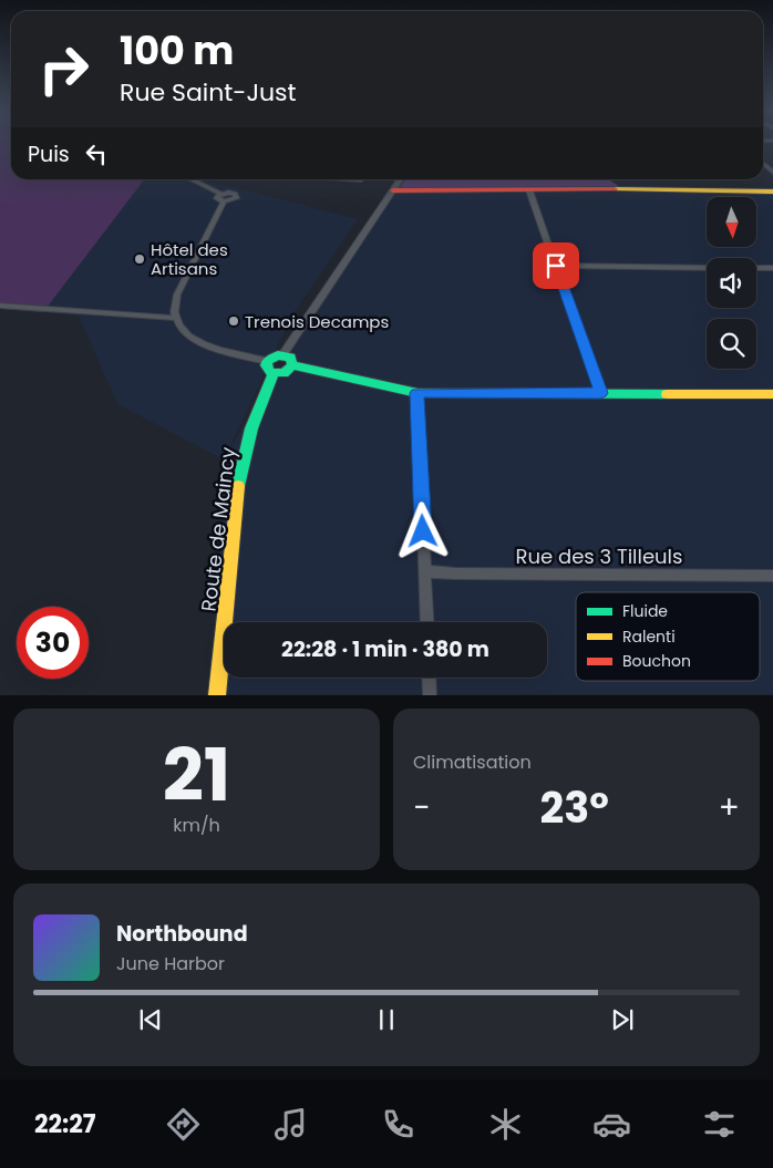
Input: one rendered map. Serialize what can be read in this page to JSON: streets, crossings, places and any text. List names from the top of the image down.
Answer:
{
  "streets": {
    "street": ["Route de Maincy", "Rue des 3 Tilleuls"]
  },
  "places": ["Hôtel des Artisans", "Trenois Decamps"],
  "legend": ["Fluide", "Ralenti", "Bouchon"],
  "north": "bottom",
  "page": {
    "turn": ["100 m", "Rue Saint-Just"],
    "then": "Puis",
    "limit": "30",
    "trip": "22:28 · 1 min · 380 m",
    "tile": [
      ["21", "km/h"],
      "Climatisation"
    ],
    "heat": ["−", "23°", "+"],
    "song": ["Northbound", "June Harbor"],
    "tabs": "22:27"
  }
}
